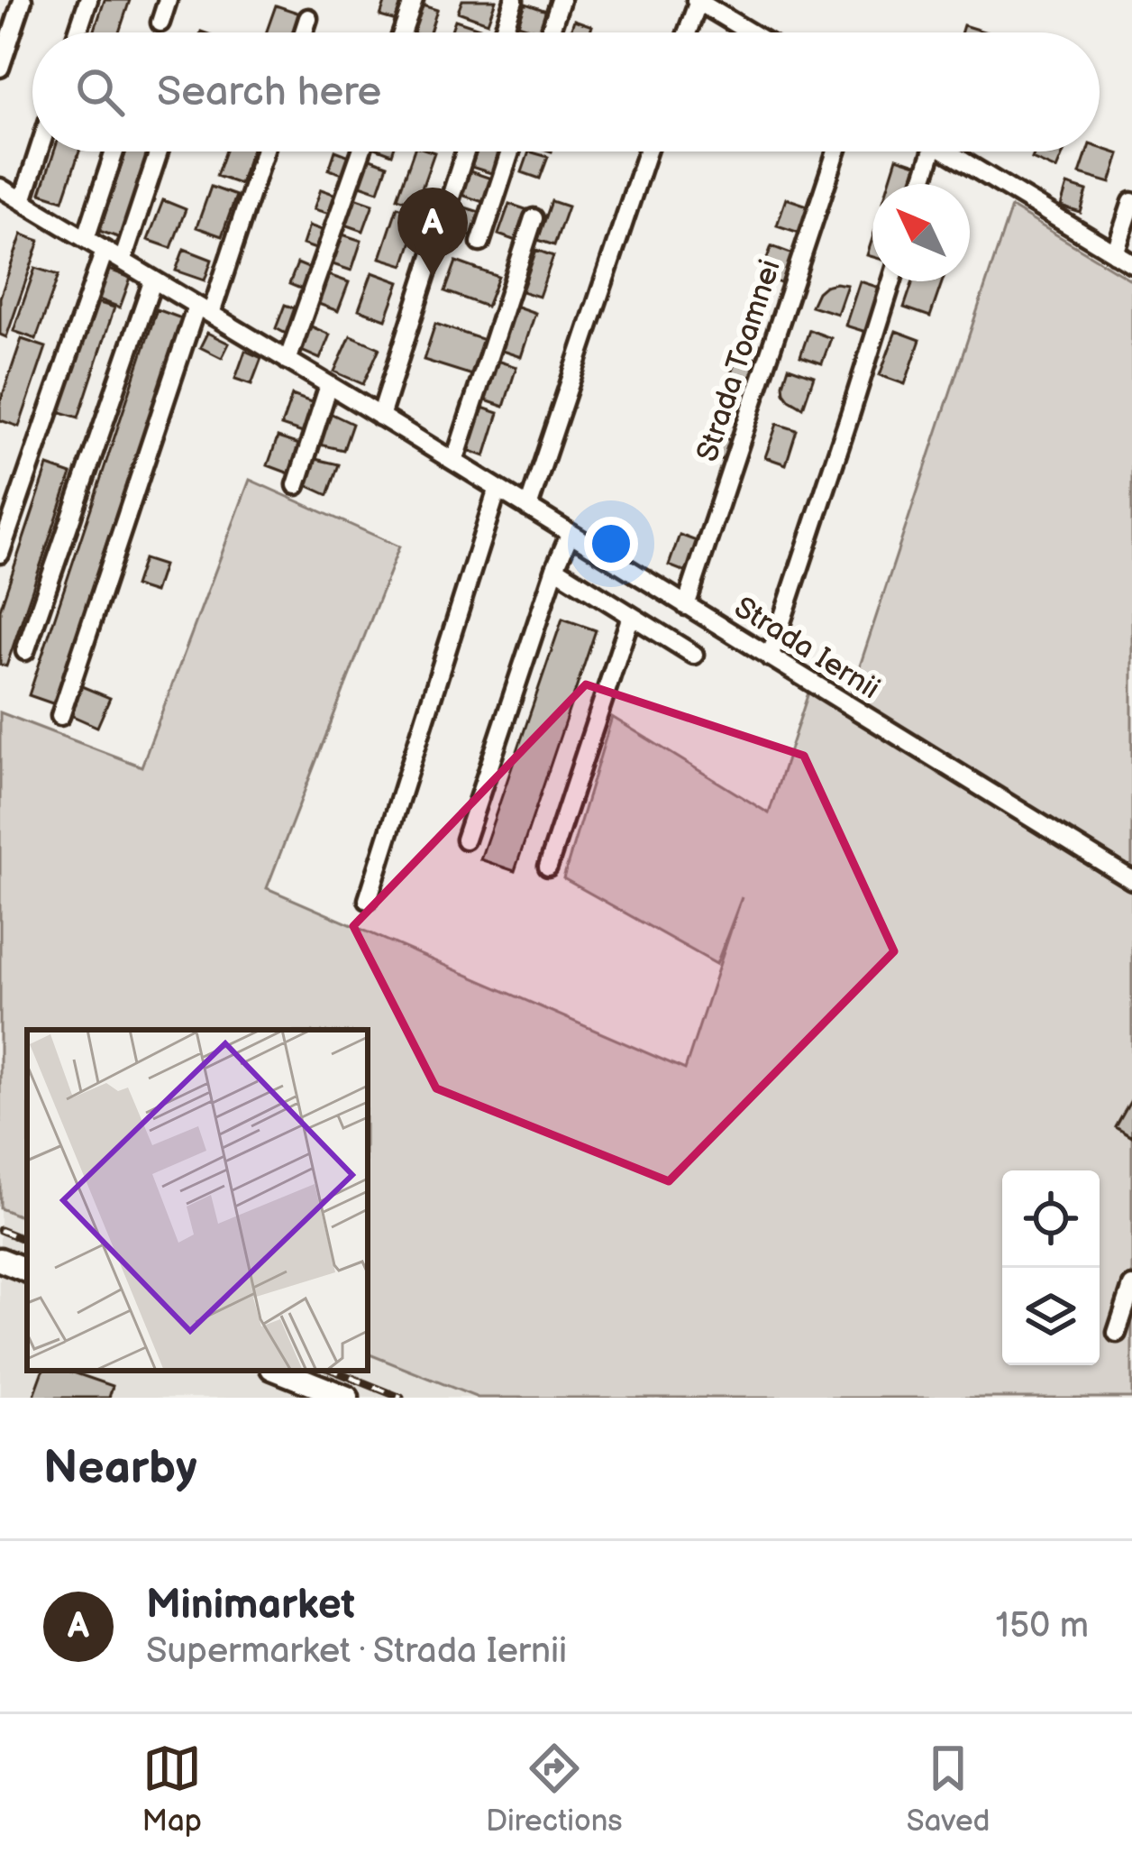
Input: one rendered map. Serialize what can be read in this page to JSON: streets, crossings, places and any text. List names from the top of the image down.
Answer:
{
  "streets": {
    "street": ["Strada Toamnei", "Strada Iernii"]
  },
  "crossings": [
    ["Strada Toamnei", "Strada Iernii"]
  ],
  "north": "top left",
  "page": {
    "search": "Search here",
    "pins": "A",
    "heading": "Nearby",
    "list": [
      {
        "mark": "A",
        "name": "Minimarket",
        "note": "Supermarket · Strada Iernii",
        "value": "150 m"
      }
    ],
    "nav": ["Map", "Directions", "Saved"]
  }
}
